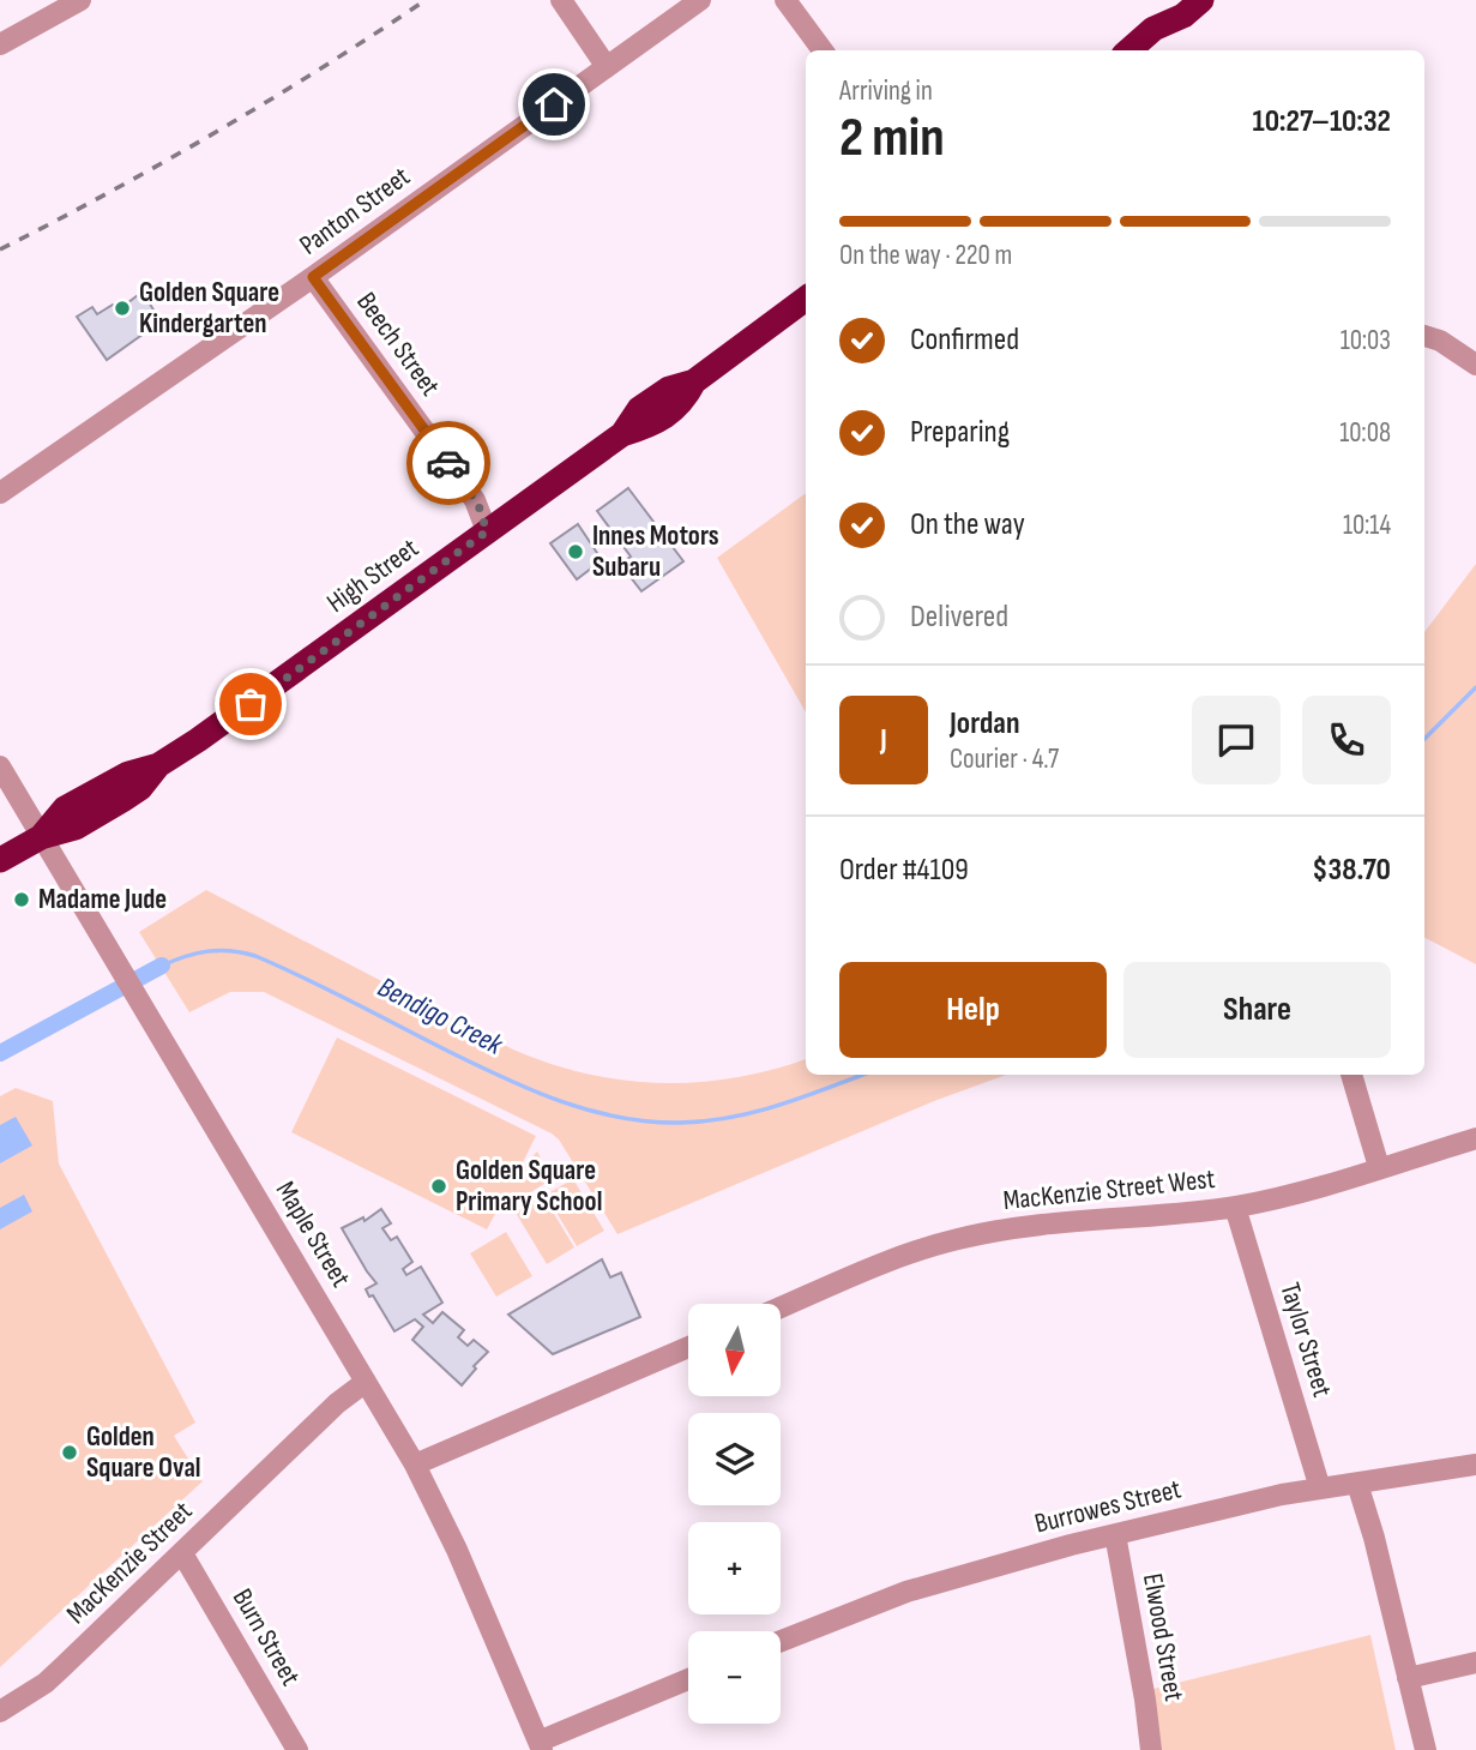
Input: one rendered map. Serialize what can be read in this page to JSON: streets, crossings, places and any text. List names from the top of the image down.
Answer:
{
  "streets": {
    "highway": ["High Street"],
    "street": [
      "Panton Street",
      "Beech Street",
      "MacKenzie Street West",
      "Maple Street",
      "Taylor Street",
      "Burrowes Street",
      "MacKenzie Street",
      "Burn Street",
      "Elwood Street"
    ]
  },
  "crossings": [
    ["Panton Street", "Beech Street"],
    ["Beech Street", "High Street"],
    ["High Street", "Maple Street"],
    ["MacKenzie Street West", "Taylor Street"],
    ["Maple Street", "MacKenzie Street"],
    ["Taylor Street", "Burrowes Street"],
    ["Burrowes Street", "Elwood Street"],
    ["MacKenzie Street", "Burn Street"]
  ],
  "water": ["Bendigo Creek"],
  "places": [
    "Golden Square Kindergarten",
    "Innes Motors Subaru",
    "Madame Jude",
    "Golden Square Primary School",
    "Golden Square Oval"
  ],
  "north": "bottom",
  "page": {
    "heading": ["2 min", "Arriving in", "10:27–10:32"],
    "panel": [
      "Jordan",
      "Courier · 4.7",
      "Order #4109",
      "$38.70"
    ],
    "bar": "On the way · 220 m",
    "list": [
      ["Confirmed", "10:03"],
      ["Preparing", "10:08"],
      ["On the way", "10:14"],
      "Delivered"
    ],
    "round": "J",
    "buttons": ["Help", "Share"],
    "map_buttons": ["+", "−"]
  }
}
